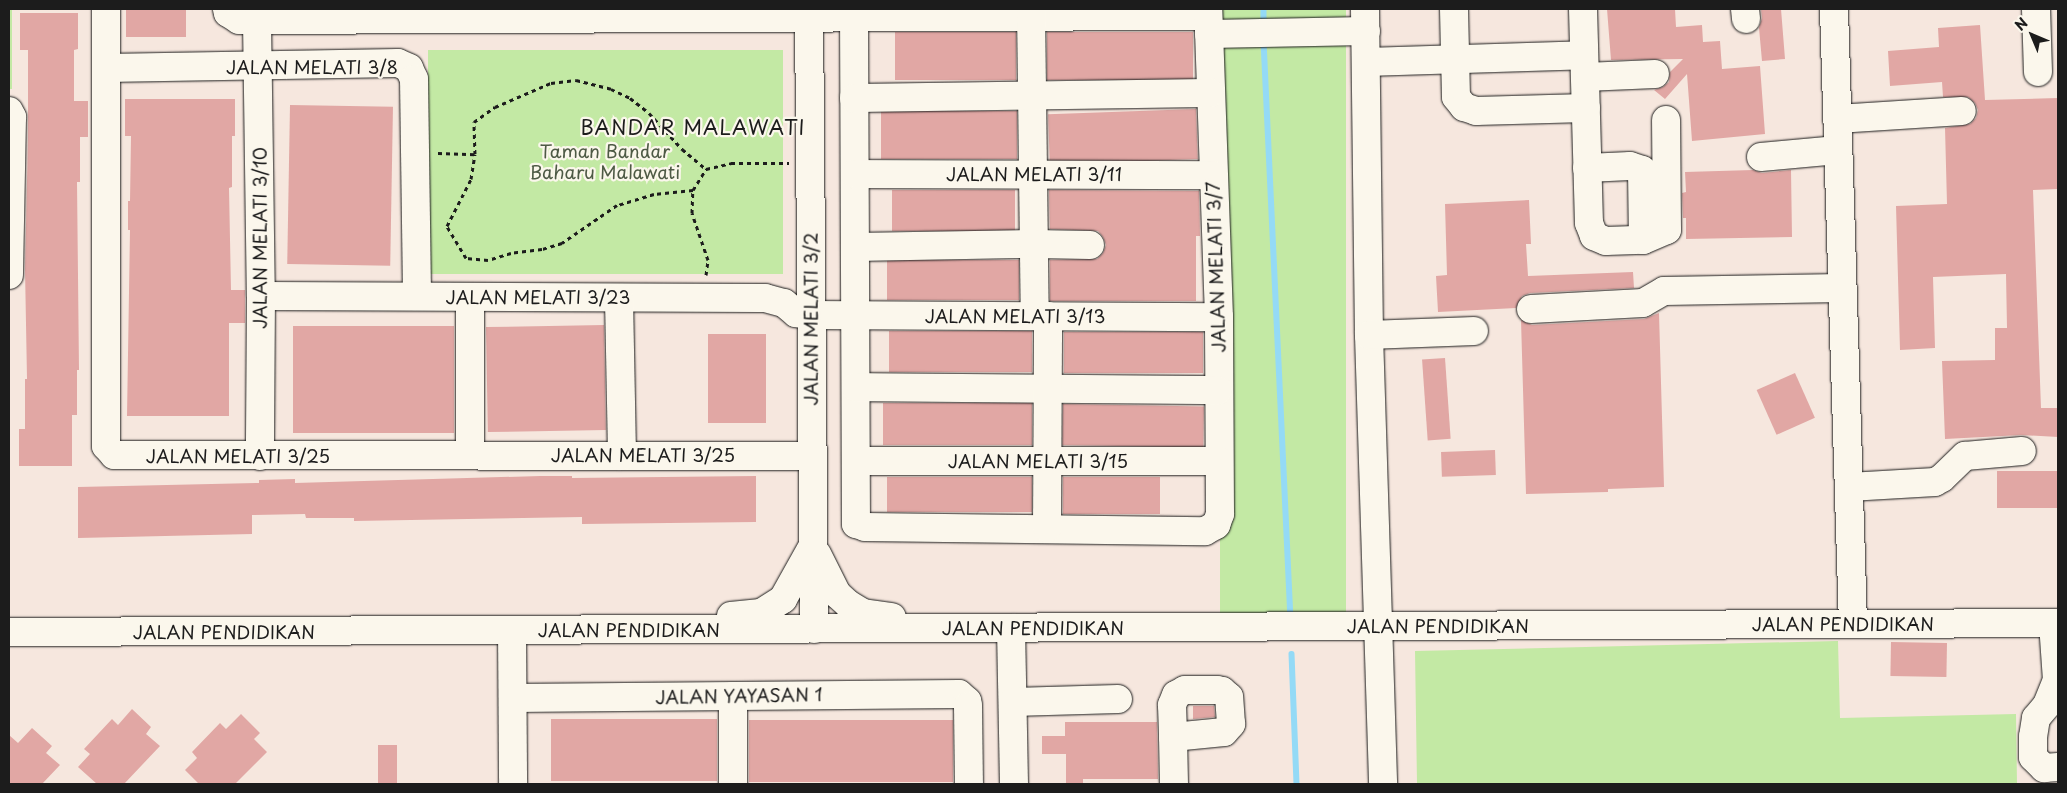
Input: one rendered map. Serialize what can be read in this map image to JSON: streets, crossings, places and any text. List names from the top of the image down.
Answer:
{
  "streets": {
    "street": [
      "JALAN MELATI 3/8",
      "JALAN MELATI 3/11",
      "JALAN MELATI 3/10",
      "JALAN MELATI 3/7",
      "JALAN MELATI 3/23",
      "JALAN MELATI 3/13",
      "JALAN MELATI 3/2",
      "JALAN MELATI 3/25",
      "JALAN MELATI 3/15",
      "JALAN PENDIDIKAN",
      "JALAN YAYASAN 1"
    ]
  },
  "crossings": [
    ["JALAN MELATI 3/8", "JALAN MELATI 3/10"],
    ["JALAN MELATI 3/8", "JALAN MELATI 3/23"],
    ["JALAN MELATI 3/8", "JALAN MELATI 3/25"],
    ["JALAN MELATI 3/11", "JALAN MELATI 3/7"],
    ["JALAN MELATI 3/10", "JALAN MELATI 3/23"],
    ["JALAN MELATI 3/10", "JALAN MELATI 3/25"],
    ["JALAN MELATI 3/7", "JALAN MELATI 3/13"],
    ["JALAN MELATI 3/7", "JALAN MELATI 3/15"],
    ["JALAN MELATI 3/23", "JALAN MELATI 3/13"],
    ["JALAN MELATI 3/23", "JALAN MELATI 3/2"],
    ["JALAN MELATI 3/13", "JALAN MELATI 3/2"],
    ["JALAN MELATI 3/2", "JALAN MELATI 3/25"],
    ["JALAN MELATI 3/2", "JALAN PENDIDIKAN"]
  ],
  "districts": ["BANDAR MALAWATI"],
  "parks": ["Taman Bandar Baharu Malawati"],
  "north": "top left"
}
